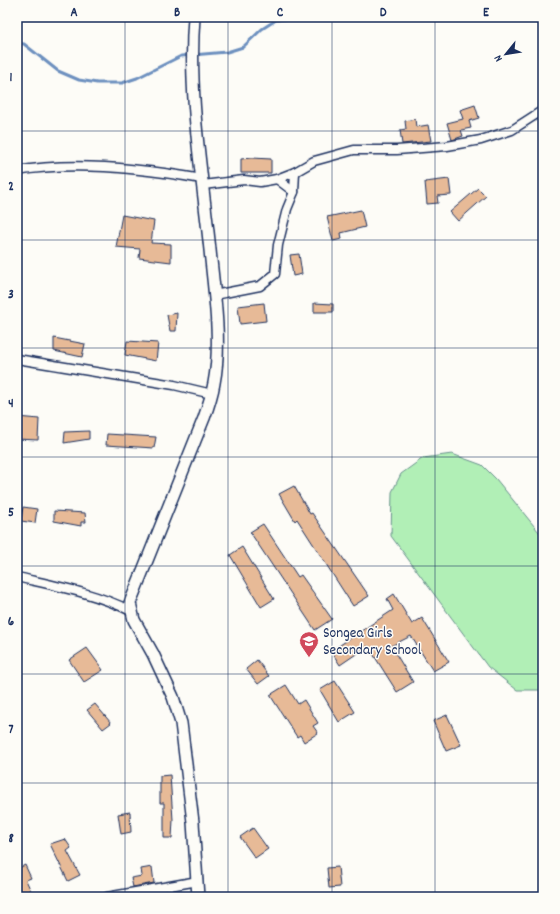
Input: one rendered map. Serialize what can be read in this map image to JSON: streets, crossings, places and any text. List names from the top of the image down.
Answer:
{
  "places": {
    "school or university": ["Songea Girls Secondary School"]
  },
  "north": "bottom left",
  "grid": {
    "columns": [
      "A",
      "B",
      "C",
      "D",
      "E"
    ],
    "rows": [
      "1",
      "2",
      "3",
      "4",
      "5",
      "6",
      "7",
      "8"
    ]
  }
}
